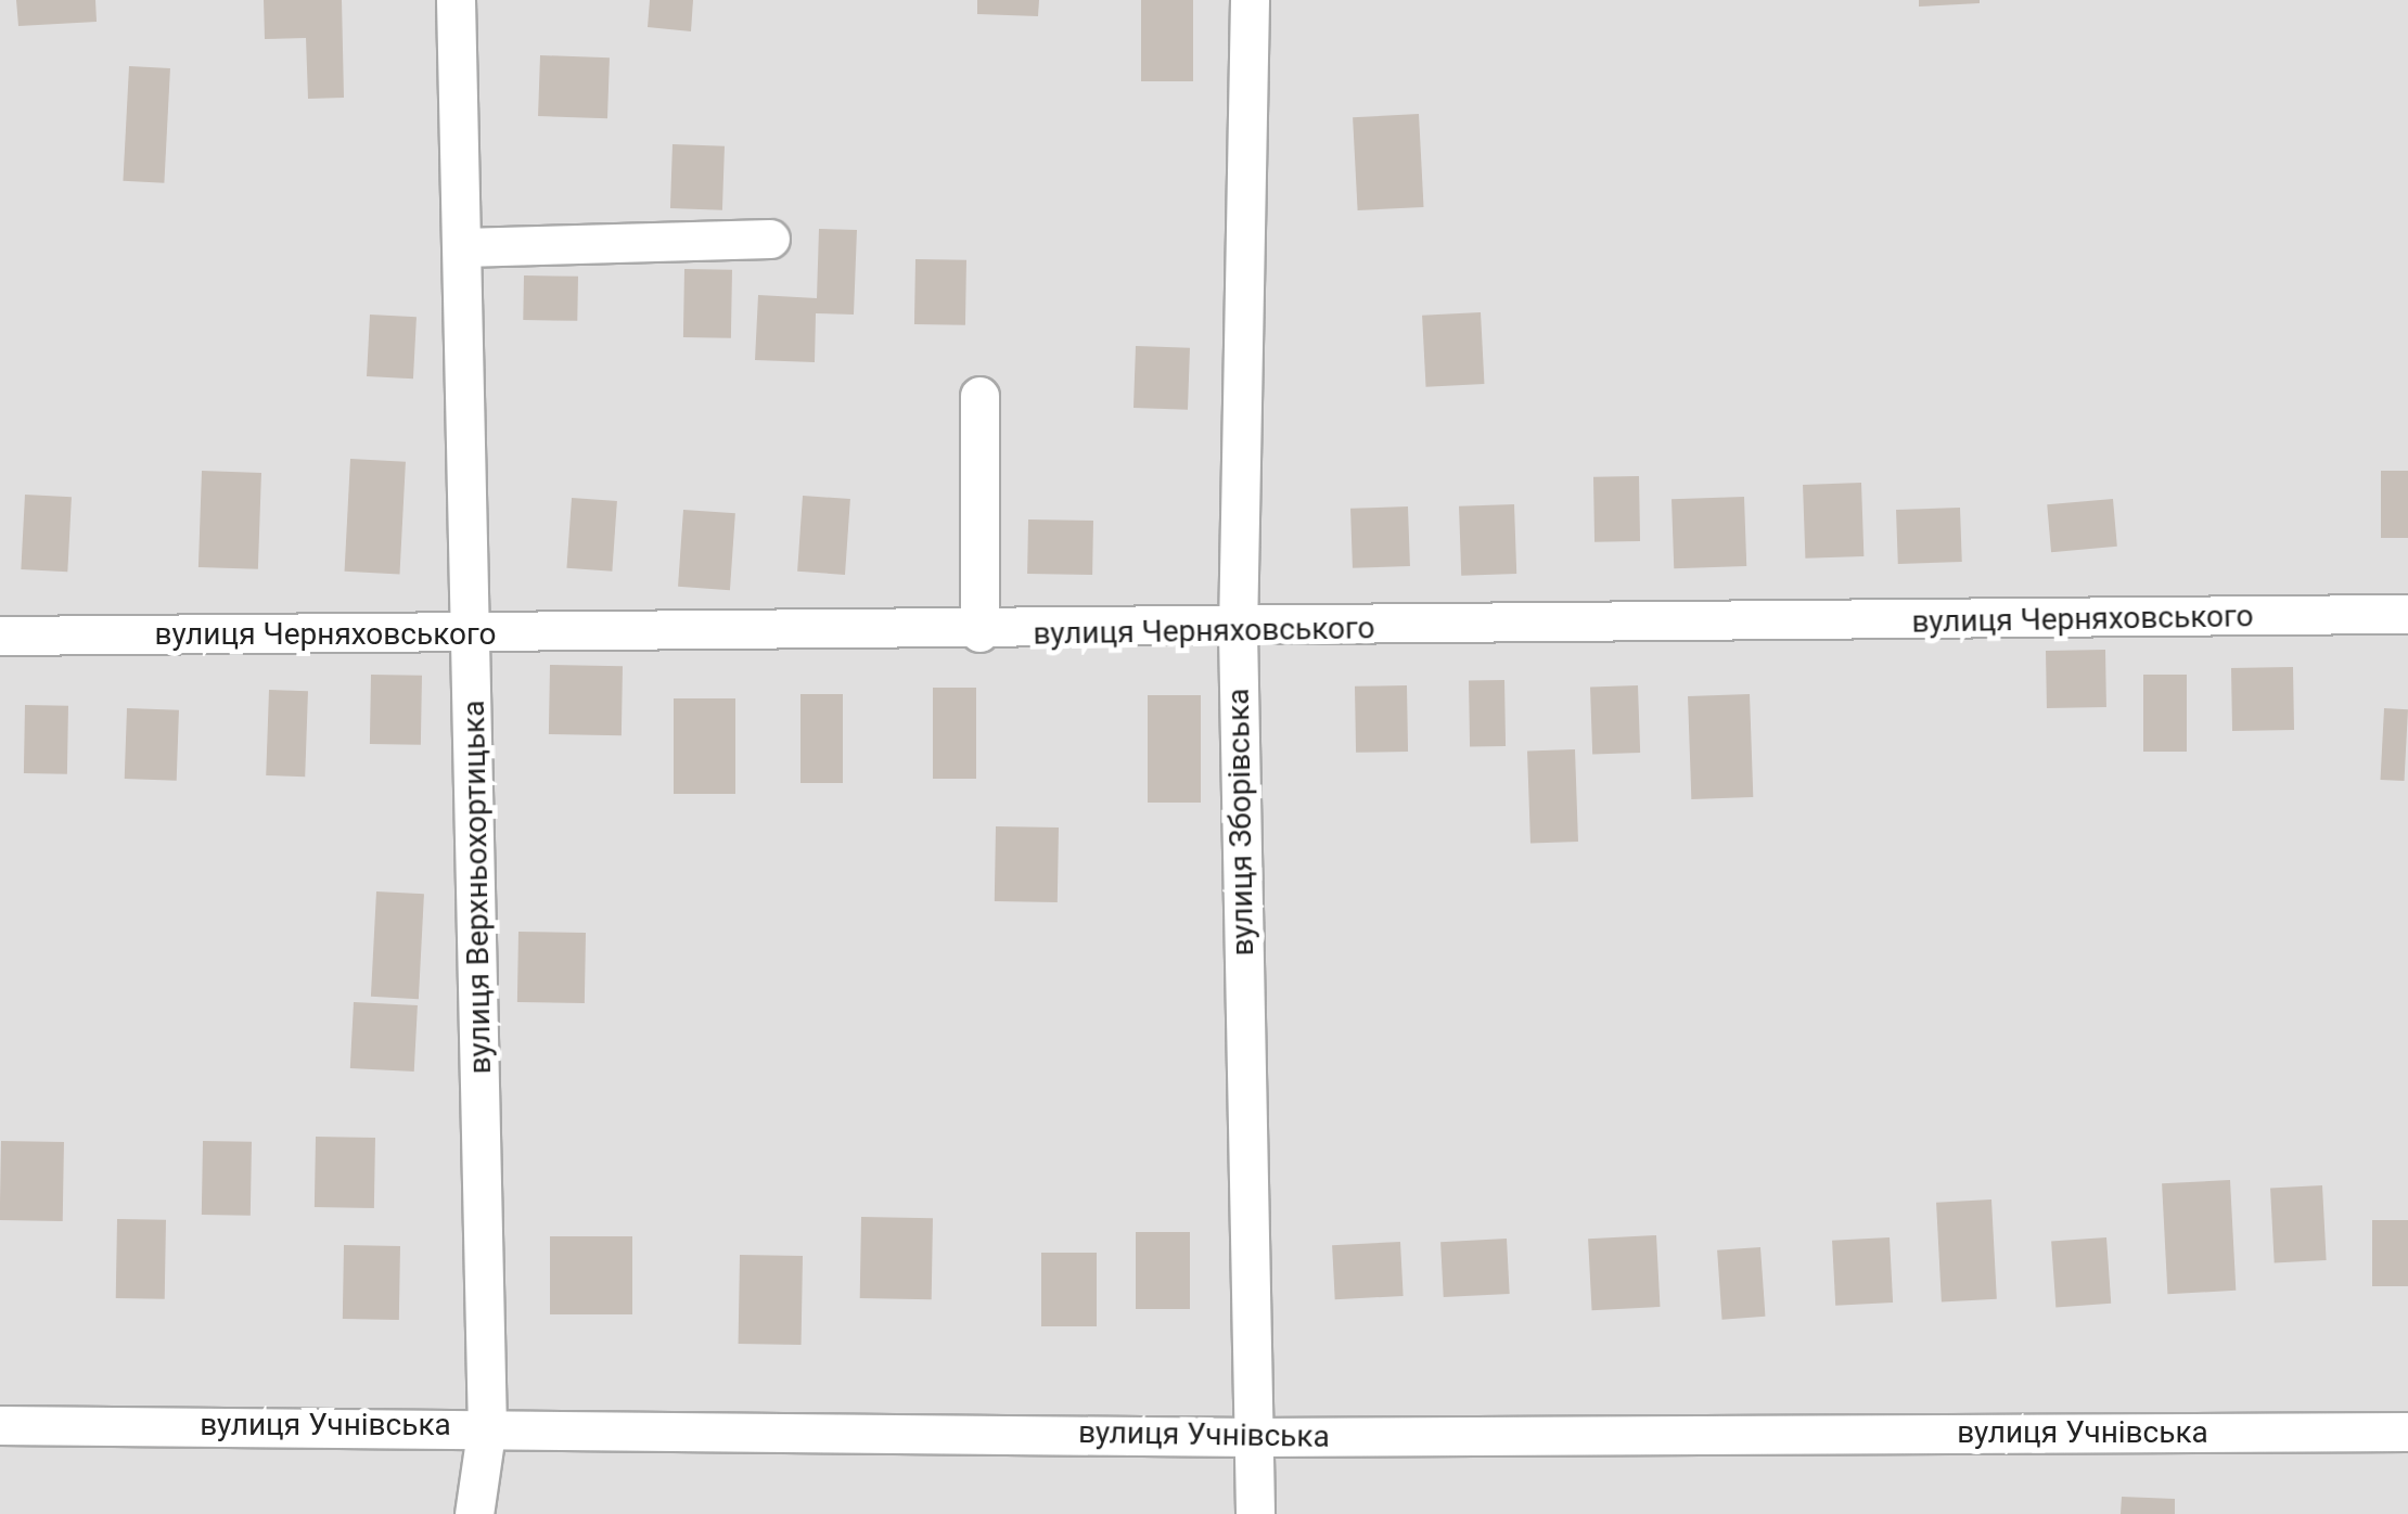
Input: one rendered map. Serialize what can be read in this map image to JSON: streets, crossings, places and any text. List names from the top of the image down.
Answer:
{
  "streets": {
    "street": [
      "вулиця Черняховського",
      "вулиця Зборівська",
      "вулиця Верхньохортицька",
      "вулиця Учнівська"
    ]
  },
  "crossings": [
    ["вулиця Черняховського", "вулиця Зборівська"],
    ["вулиця Черняховського", "вулиця Верхньохортицька"],
    ["вулиця Зборівська", "вулиця Учнівська"],
    ["вулиця Верхньохортицька", "вулиця Учнівська"]
  ]
}
